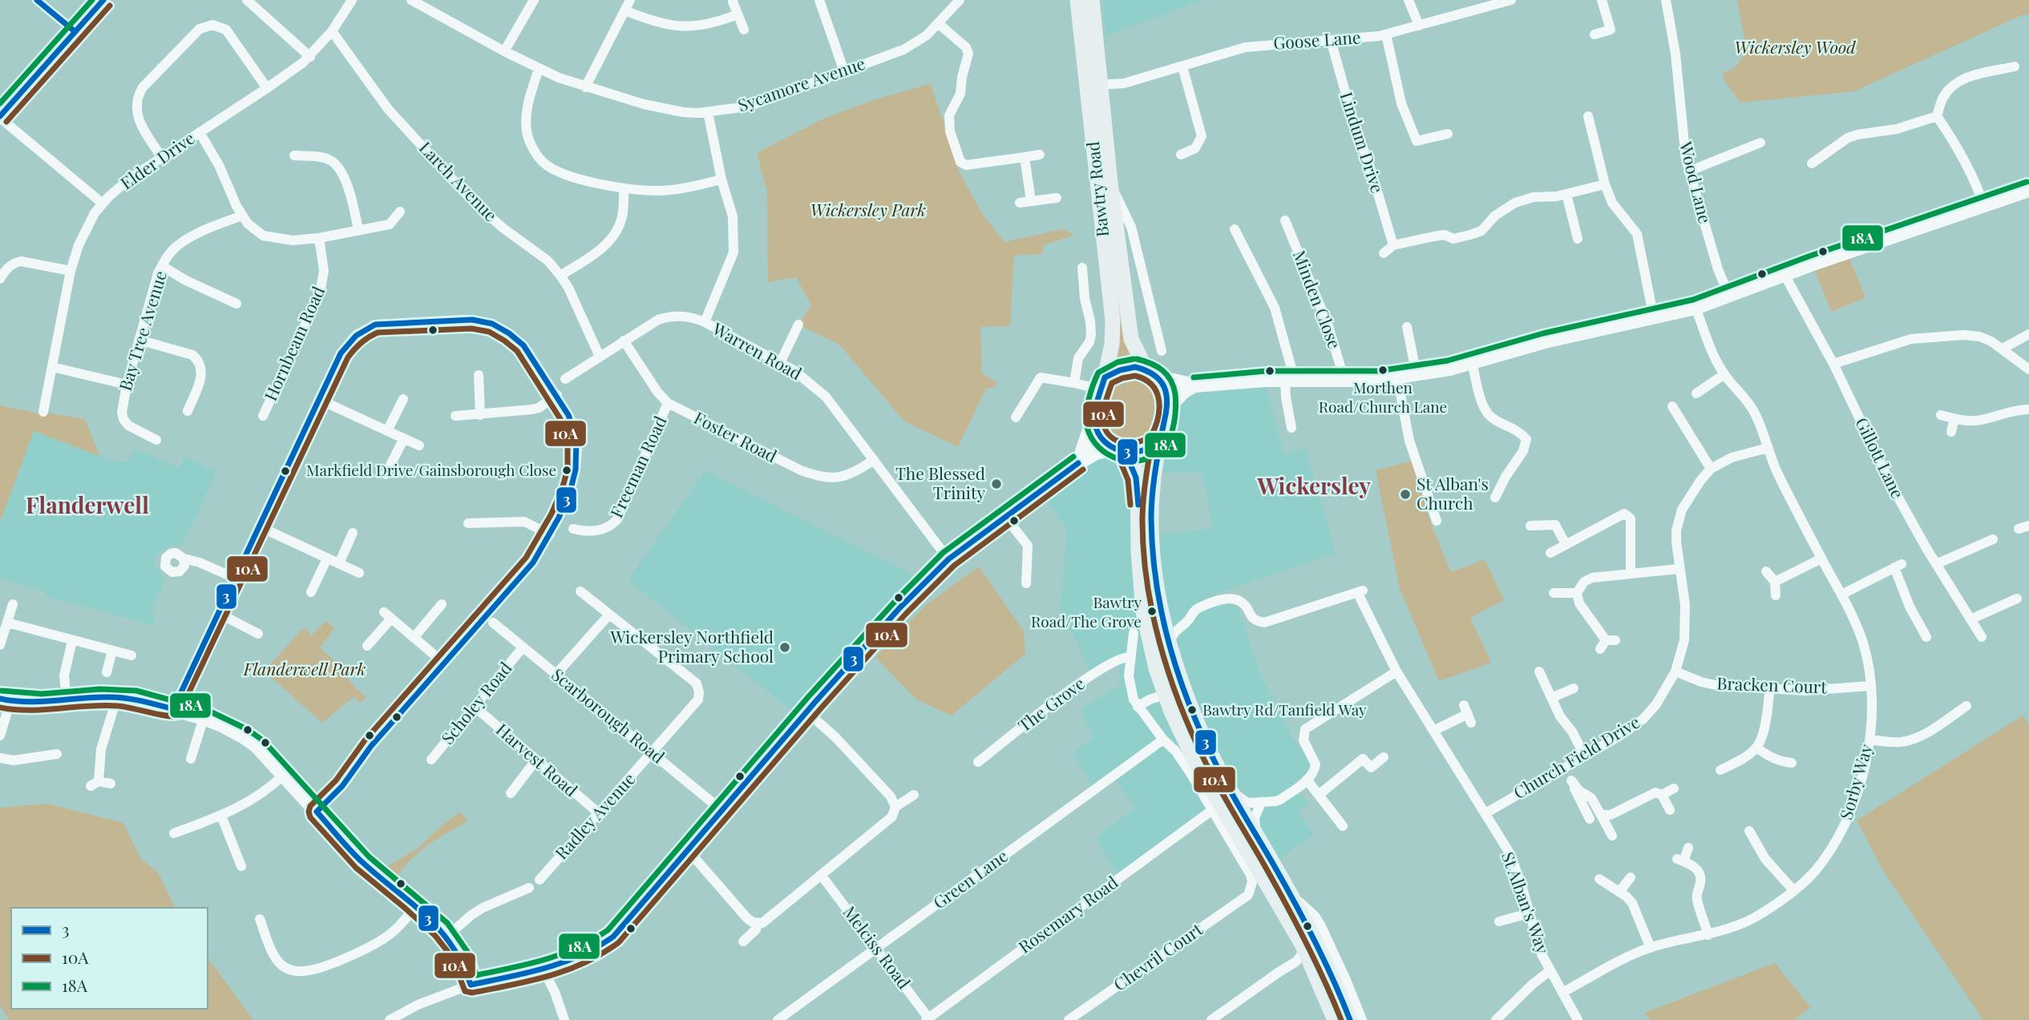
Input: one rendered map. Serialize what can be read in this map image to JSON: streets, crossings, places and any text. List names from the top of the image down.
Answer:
{
  "streets": {
    "main road": ["Bawtry Road"],
    "street": [
      "Goose Lane",
      "Sycamore Avenue",
      "Lindum Drive",
      "Elder Drive",
      "Larch Avenue",
      "Wood Lane",
      "Minden Close",
      "Bay Tree Avenue",
      "Hornbeam Road",
      "Warren Road",
      "Foster Road",
      "Gillott Lane",
      "Freeman Road",
      "Bracken Court",
      "Scholey Road",
      "The Grove",
      "Scarborough Road",
      "Church Field Drive",
      "Harvest Road",
      "Sorby Way",
      "Radley Avenue",
      "Green Lane",
      "St Alban's Way",
      "Rosemary Road",
      "Melciss Road",
      "Chevril Court"
    ]
  },
  "crossings": [
    ["Goose Lane", "Lindum Drive"],
    ["Goose Lane", "Bawtry Road"],
    ["Elder Drive", "Larch Avenue"],
    ["Larch Avenue", "Warren Road"],
    ["Warren Road", "Foster Road"],
    ["Foster Road", "Freeman Road"],
    ["Bracken Court", "Church Field Drive"],
    ["Bracken Court", "Sorby Way"],
    ["Scholey Road", "Scarborough Road"],
    ["Scholey Road", "Harvest Road"],
    ["Scarborough Road", "Radley Avenue"],
    ["Church Field Drive", "Sorby Way"],
    ["Church Field Drive", "St Alban's Way"],
    ["Harvest Road", "Radley Avenue"],
    ["Sorby Way", "St Alban's Way"],
    ["Green Lane", "Melciss Road"],
    ["Rosemary Road", "Melciss Road"],
    ["Rosemary Road", "Chevril Court"]
  ],
  "districts": ["Wickersley", "Flanderwell"],
  "parks": ["Wickersley Wood", "Wickersley Park", "Flanderwell Park"],
  "places": [
    "Morthen Road/Church Lane",
    "Markfield Drive/Gainsborough Close",
    "The Blessed Trinity",
    "St Alban's Church",
    "Bawtry Road/The Grove",
    "Wickersley Northfield Primary School",
    "Bawtry Rd/Tanfield Way"
  ],
  "lines": ["transit line 3", "transit line 18A", "transit line 10A"],
  "legend": ["3", "10A", "18A"]
}
